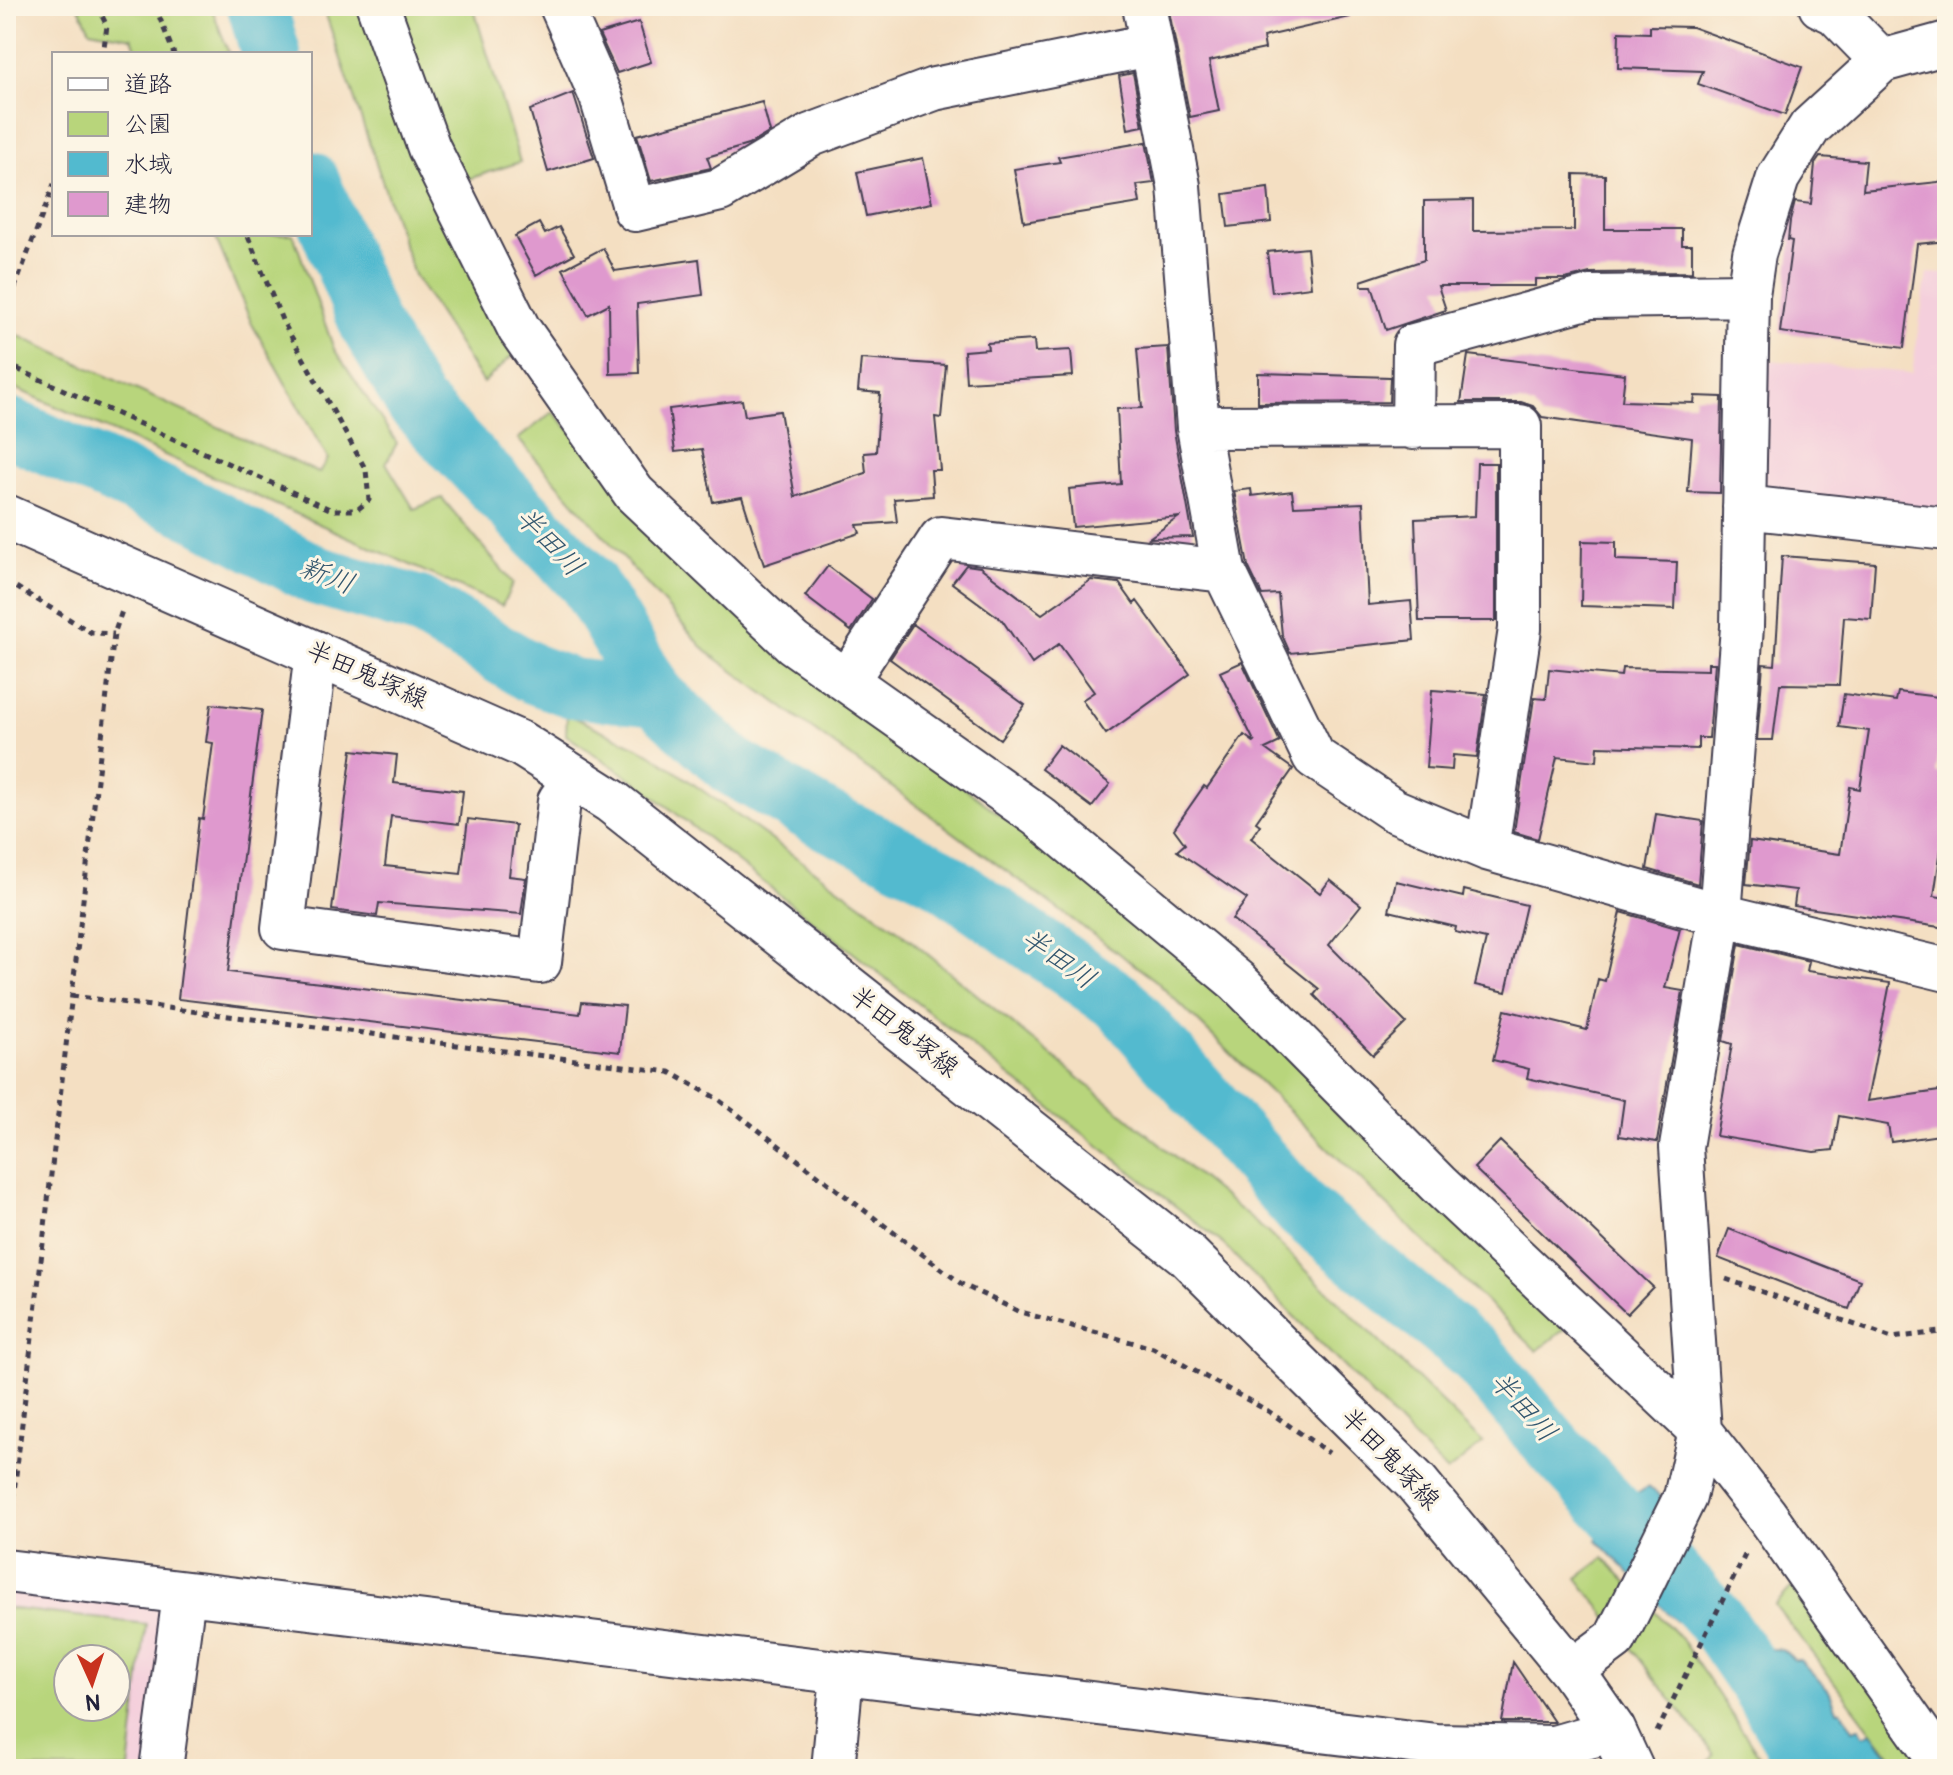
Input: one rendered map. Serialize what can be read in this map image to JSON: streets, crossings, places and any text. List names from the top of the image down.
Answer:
{
  "streets": {
    "main road": ["半田鬼塚線"]
  },
  "water": ["半田川", "新川"],
  "legend": [
    "道路",
    "公園",
    "水域",
    "建物"
  ],
  "north": "bottom"
}
